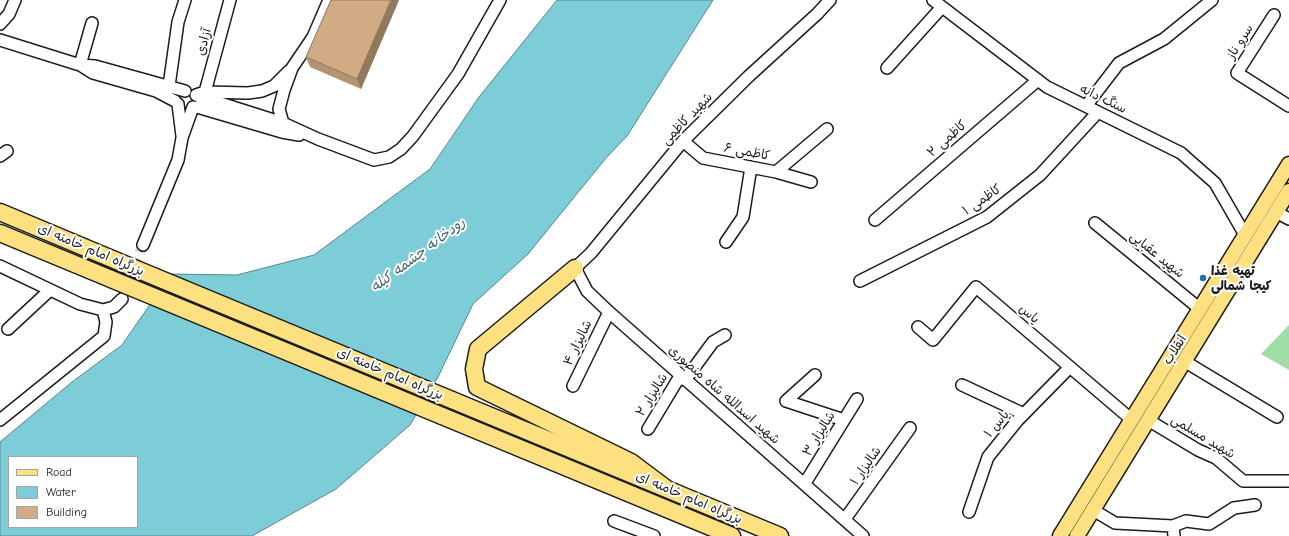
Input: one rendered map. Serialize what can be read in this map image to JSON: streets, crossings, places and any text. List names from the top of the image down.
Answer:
{
  "streets": {
    "highway": ["بزرگراه امام خامنه ای"],
    "main road": ["انقلاب"],
    "street": [
      "آزادی",
      "سرو ناز",
      "سنگ دانه",
      "شهید کاظمی",
      "کاظمی ۲",
      "کاظمی ۶",
      "کاظمی ۱",
      "شهید عقبایی",
      "یاس",
      "شالیزار ۴",
      "شالیزار ۲",
      "شهید اسدالله شاه منصوری",
      "یاس ۱",
      "شالیزار ۳",
      "شهید مسلمی",
      "شالیزار ۱"
    ]
  },
  "crossings": [
    ["سنگ دانه", "کاظمی ۲"],
    ["سنگ دانه", "کاظمی ۱"],
    ["سنگ دانه", "انقلاب"],
    ["شهید کاظمی", "کاظمی ۶"],
    ["شهید کاظمی", "شهید اسدالله شاه منصوری"],
    ["شهید عقبایی", "انقلاب"],
    ["یاس", "انقلاب"],
    ["یاس", "یاس ۱"],
    ["شالیزار ۴", "شهید اسدالله شاه منصوری"],
    ["انقلاب", "شهید مسلمی"],
    ["شالیزار ۲", "شهید اسدالله شاه منصوری"],
    ["شهید اسدالله شاه منصوری", "شالیزار ۳"],
    ["شهید اسدالله شاه منصوری", "شالیزار ۱"]
  ],
  "water": ["رودخانه چشمه کیله"],
  "places": ["تهیه غذا کیجا شمالی"],
  "legend": ["Road", "Water", "Building"]
}
